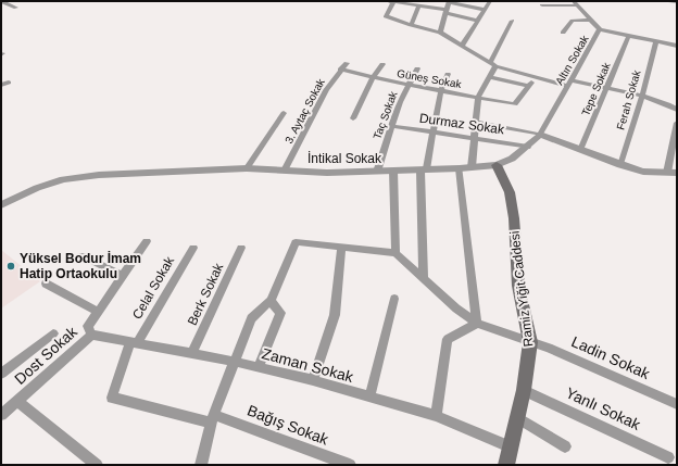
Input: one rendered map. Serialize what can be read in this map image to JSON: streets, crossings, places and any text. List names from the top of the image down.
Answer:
{
  "streets": {
    "main road": ["Ramiz Yiğit Caddesi"],
    "street": [
      "Altın Sokak",
      "Güneş Sokak",
      "Tepe Sokak",
      "Ferah Sokak",
      "3. Aytaç Sokak",
      "Taç Sokak",
      "Durmaz Sokak",
      "İntikal Sokak",
      "Celal Sokak",
      "Berk Sokak",
      "Dost Sokak",
      "Ladin Sokak",
      "Zaman Sokak",
      "Yanlı Sokak",
      "Bağış Sokak"
    ]
  },
  "crossings": [
    ["Altın Sokak", "İntikal Sokak"],
    ["Güneş Sokak", "3. Aytaç Sokak"],
    ["Güneş Sokak", "Taç Sokak"],
    ["3. Aytaç Sokak", "İntikal Sokak"],
    ["Taç Sokak", "Durmaz Sokak"],
    ["Taç Sokak", "İntikal Sokak"],
    ["Durmaz Sokak", "İntikal Sokak"],
    ["İntikal Sokak", "Ramiz Yiğit Caddesi"],
    ["Celal Sokak", "Zaman Sokak"],
    ["Celal Sokak", "Bağış Sokak"],
    ["Ramiz Yiğit Caddesi", "Ladin Sokak"],
    ["Ramiz Yiğit Caddesi", "Zaman Sokak"],
    ["Ramiz Yiğit Caddesi", "Yanlı Sokak"],
    ["Berk Sokak", "Zaman Sokak"],
    ["Dost Sokak", "Zaman Sokak"]
  ],
  "places": ["Yüksel Bodur İmam Hatip Ortaokulu"]
}
